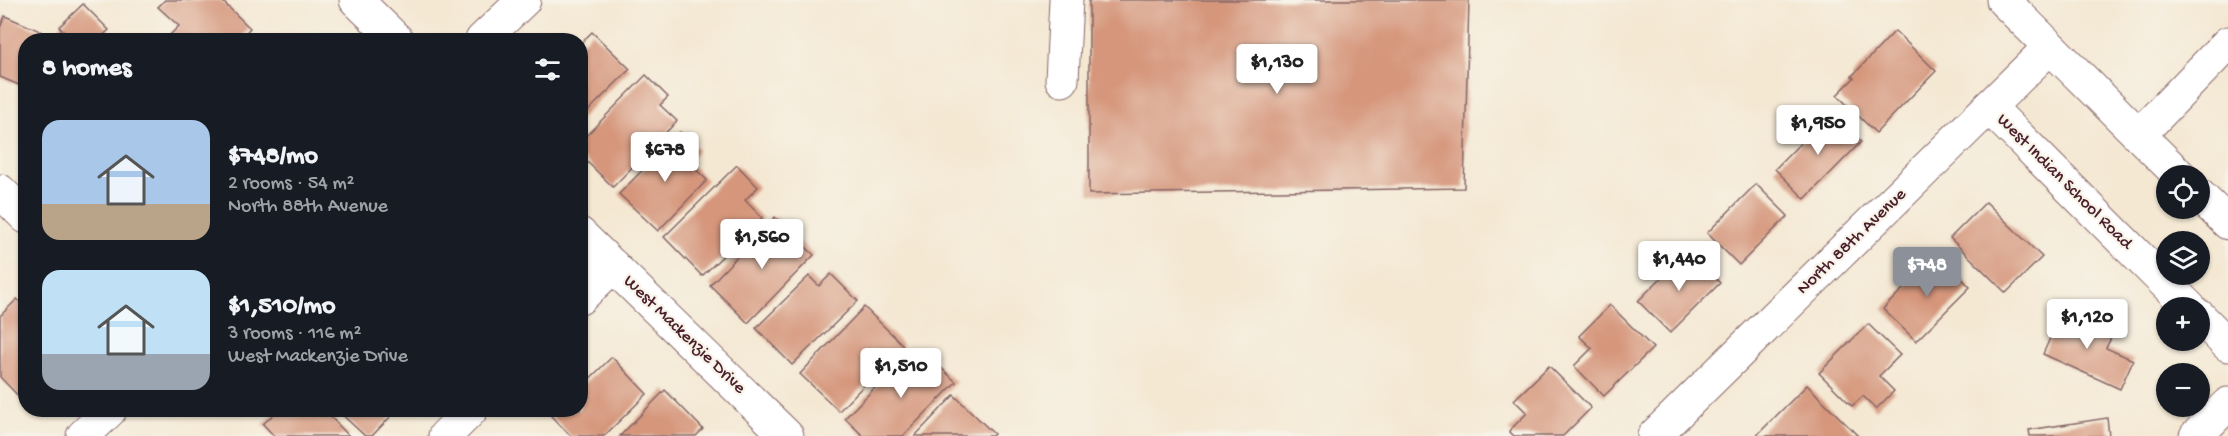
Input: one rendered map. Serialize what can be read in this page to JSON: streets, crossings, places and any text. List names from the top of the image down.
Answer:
{
  "streets": {
    "street": ["West Indian School Road", "North 88th Avenue", "West Mackenzie Drive"]
  },
  "crossings": [
    ["West Indian School Road", "North 88th Avenue"]
  ],
  "page": {
    "heading": "8 homes",
    "price": [
      "$1,130",
      "$1,950",
      "$678",
      "$1,560",
      "$1,440",
      "$748",
      "$1,120",
      "$1,510"
    ],
    "list": [
      {
        "name": "$748/mo",
        "note": "2 rooms · 54 m² · North 88th Avenue"
      },
      {
        "name": "$1,510/mo",
        "note": "3 rooms · 116 m² · West Mackenzie Drive"
      }
    ],
    "map_buttons": ["+", "−"]
  }
}
